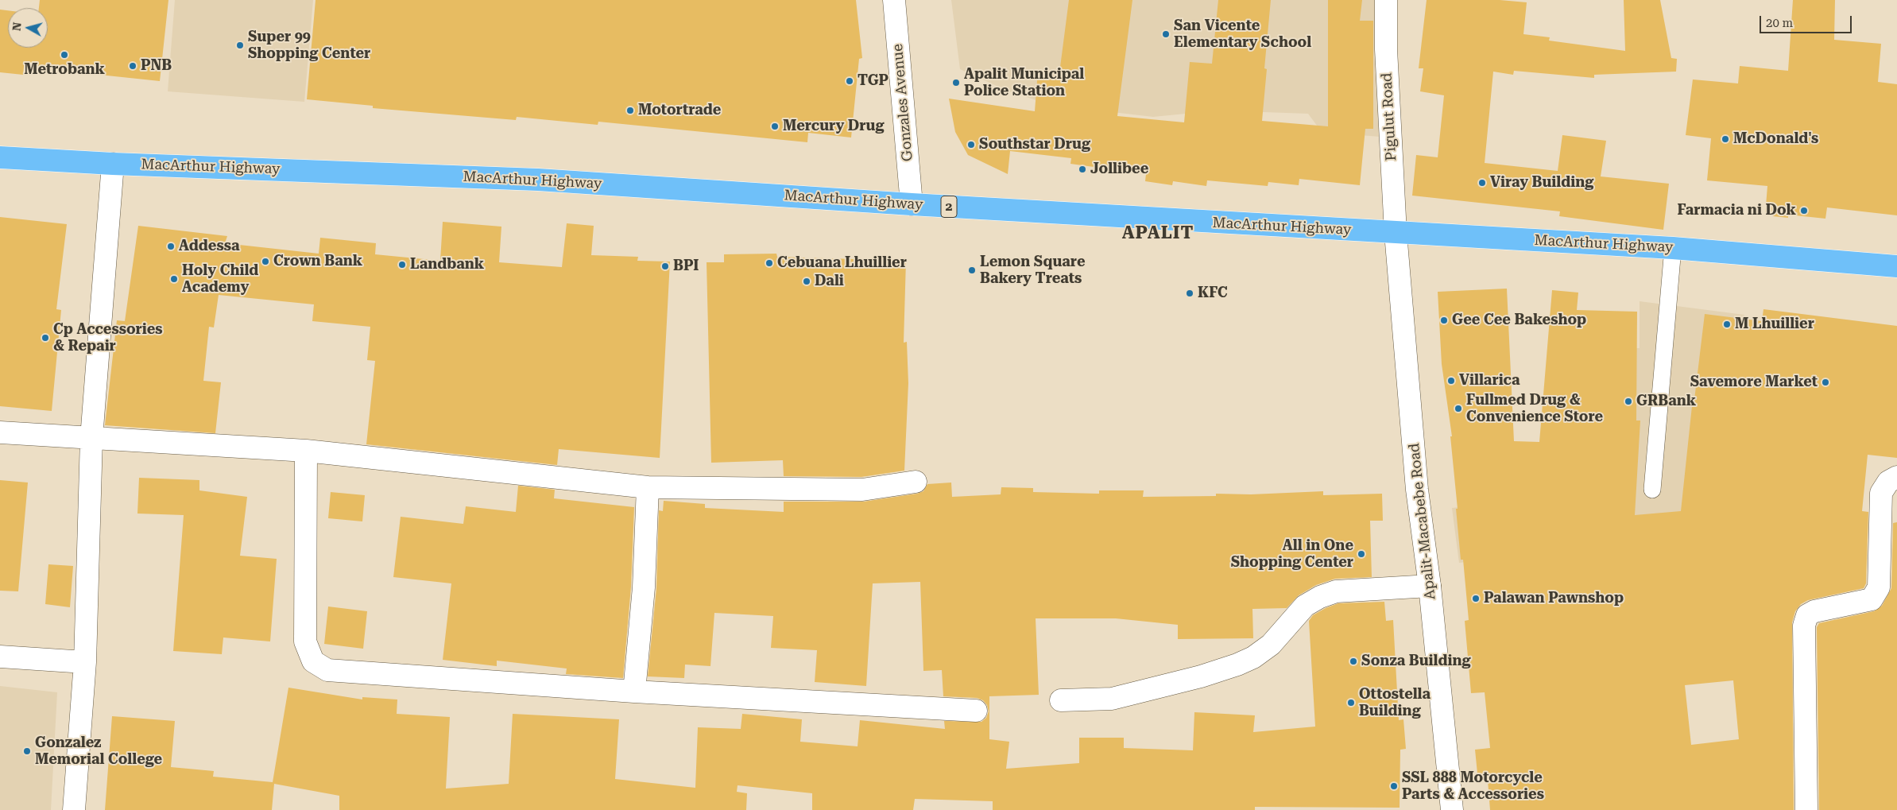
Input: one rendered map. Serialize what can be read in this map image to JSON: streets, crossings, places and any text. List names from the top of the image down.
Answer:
{
  "streets": {
    "highway": ["MacArthur Highway", "2"],
    "street": ["Gonzales Avenue", "Pigulut Road", "Apalit-Macabebe Road"]
  },
  "crossings": [
    ["Gonzales Avenue", "MacArthur Highway"],
    ["Pigulut Road", "MacArthur Highway"],
    ["Pigulut Road", "Apalit-Macabebe Road"],
    ["MacArthur Highway", "Apalit-Macabebe Road"]
  ],
  "districts": ["APALIT"],
  "places": [
    "San Vicente Elementary School",
    "Super 99 Shopping Center",
    "Metrobank",
    "PNB",
    "TGP",
    "Apalit Municipal Police Station",
    "Motortrade",
    "Mercury Drug",
    "McDonald's",
    "Southstar Drug",
    "Jollibee",
    "Viray Building",
    "Farmacia ni Dok",
    "Addessa",
    "Crown Bank",
    "Cebuana Lhuillier",
    "Landbank",
    "BPI",
    "Lemon Square Bakery Treats",
    "Holy Child Academy",
    "Dali",
    "KFC",
    "Gee Cee Bakeshop",
    "M Lhuillier",
    "Cp Accessories & Repair",
    "Villarica",
    "Savemore Market",
    "GRBank",
    "Fullmed Drug & Convenience Store",
    "All in One Shopping Center",
    "Palawan Pawnshop",
    "Sonza Building",
    "Ottostella Building",
    "Gonzalez Memorial College",
    "SSL 888 Motorcycle Parts & Accessories"
  ],
  "scale_bar": "20 m",
  "north": "left"
}
